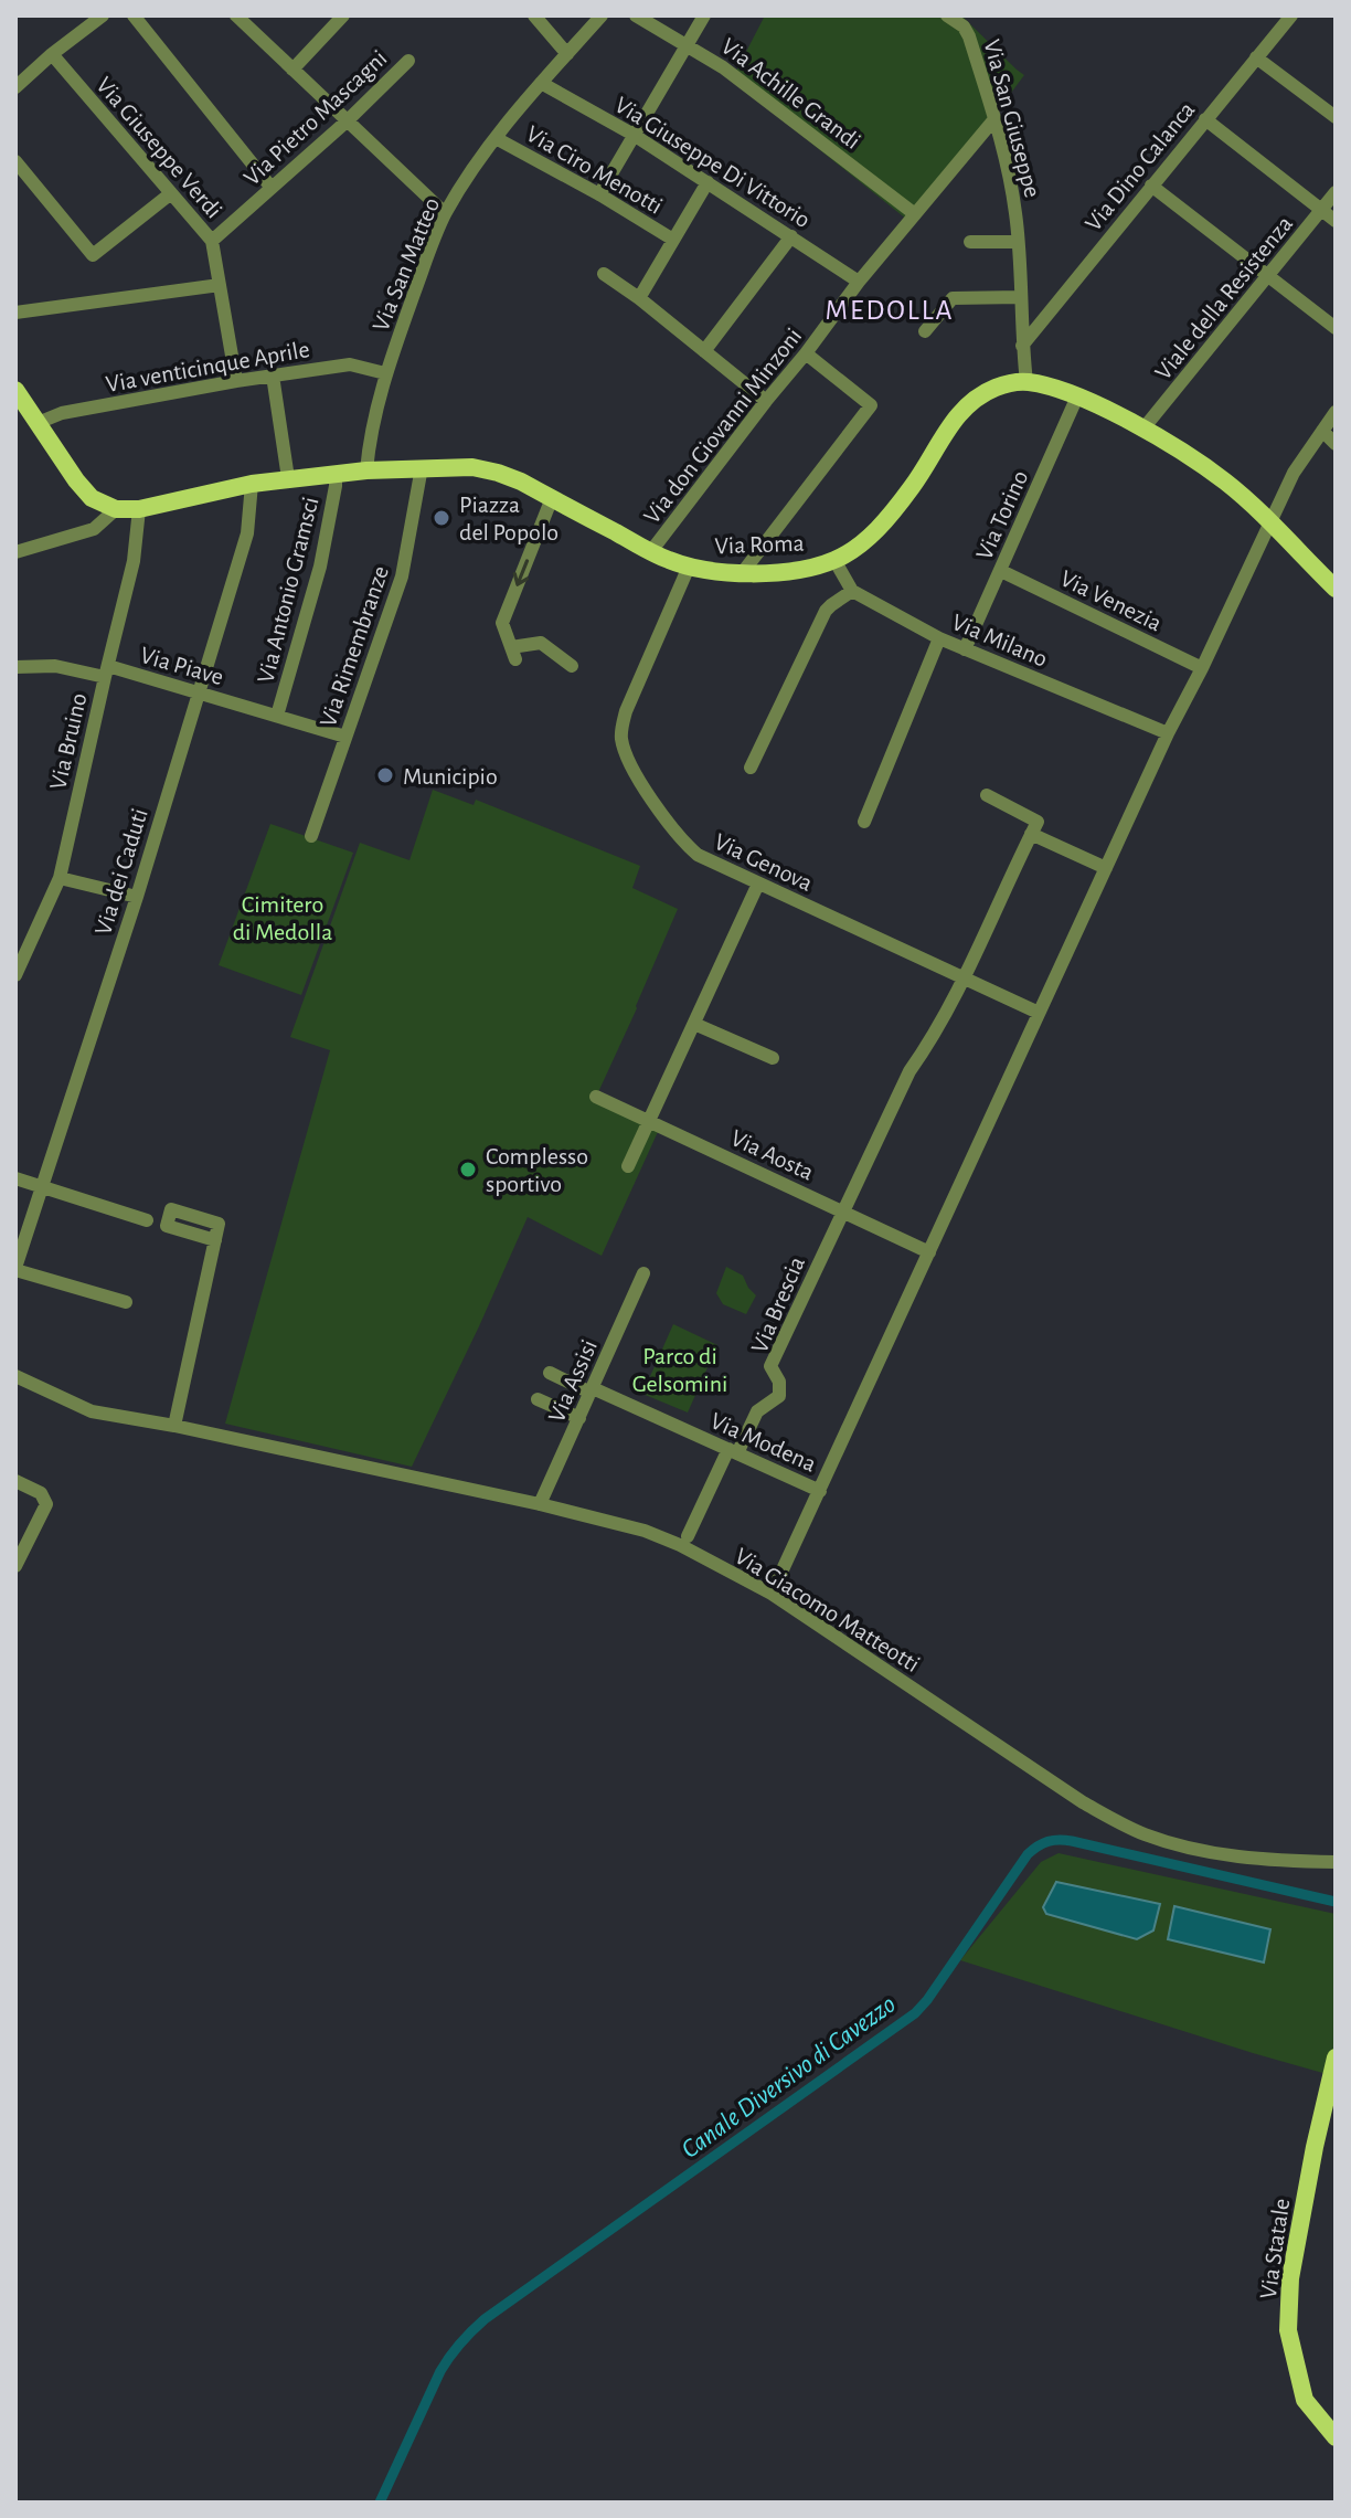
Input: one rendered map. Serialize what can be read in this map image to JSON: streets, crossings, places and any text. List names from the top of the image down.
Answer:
{
  "streets": {
    "main road": ["Via Roma", "Via Statale"],
    "street": [
      "Via Achille Grandi",
      "Via Pietro Mascagni",
      "Via San Giuseppe",
      "Via Giuseppe Verdi",
      "Via Giuseppe Di Vittorio",
      "Via Dino Calanca",
      "Via Ciro Menotti",
      "Via San Matteo",
      "Viale della Resistenza",
      "Via venticinque Aprile",
      "Via don Giovanni Minzoni",
      "Via Torino",
      "Via Antonio Gramsci",
      "Via Venezia",
      "Via Milano",
      "Via Rimembranze",
      "Via Piave",
      "Via Bruino",
      "Via Genova",
      "Via dei Caduti",
      "Via Aosta",
      "Via Brescia",
      "Via Assisi",
      "Via Modena",
      "Via Giacomo Matteotti"
    ]
  },
  "crossings": [
    ["Via Achille Grandi", "Via don Giovanni Minzoni"],
    ["Via Pietro Mascagni", "Via Giuseppe Verdi"],
    ["Via San Giuseppe", "Via Dino Calanca"],
    ["Via San Giuseppe", "Via don Giovanni Minzoni"],
    ["Via San Giuseppe", "Via Roma"],
    ["Via Giuseppe Verdi", "Via venticinque Aprile"],
    ["Via Giuseppe Di Vittorio", "Via San Matteo"],
    ["Via Giuseppe Di Vittorio", "Via don Giovanni Minzoni"],
    ["Via Ciro Menotti", "Via San Matteo"],
    ["Via San Matteo", "Via venticinque Aprile"],
    ["Via San Matteo", "Via Roma"],
    ["Viale della Resistenza", "Via Roma"],
    ["Via don Giovanni Minzoni", "Via Roma"],
    ["Via Torino", "Via Roma"],
    ["Via Torino", "Via Venezia"],
    ["Via Torino", "Via Milano"],
    ["Via Roma", "Via Antonio Gramsci"],
    ["Via Roma", "Via Rimembranze"],
    ["Via Roma", "Via Bruino"],
    ["Via Roma", "Via Genova"],
    ["Via Roma", "Via dei Caduti"],
    ["Via Antonio Gramsci", "Via Piave"],
    ["Via Rimembranze", "Via Piave"],
    ["Via Piave", "Via Bruino"],
    ["Via Piave", "Via dei Caduti"],
    ["Via Aosta", "Via Brescia"],
    ["Via Brescia", "Via Modena"],
    ["Via Assisi", "Via Modena"],
    ["Via Assisi", "Via Giacomo Matteotti"]
  ],
  "districts": ["MEDOLLA"],
  "water": ["Canale Diversivo di Cavezzo"],
  "parks": ["Cimitero di Medolla", "Parco di Gelsomini"],
  "places": ["Piazza del Popolo", "Municipio", "Complesso sportivo"]
}
